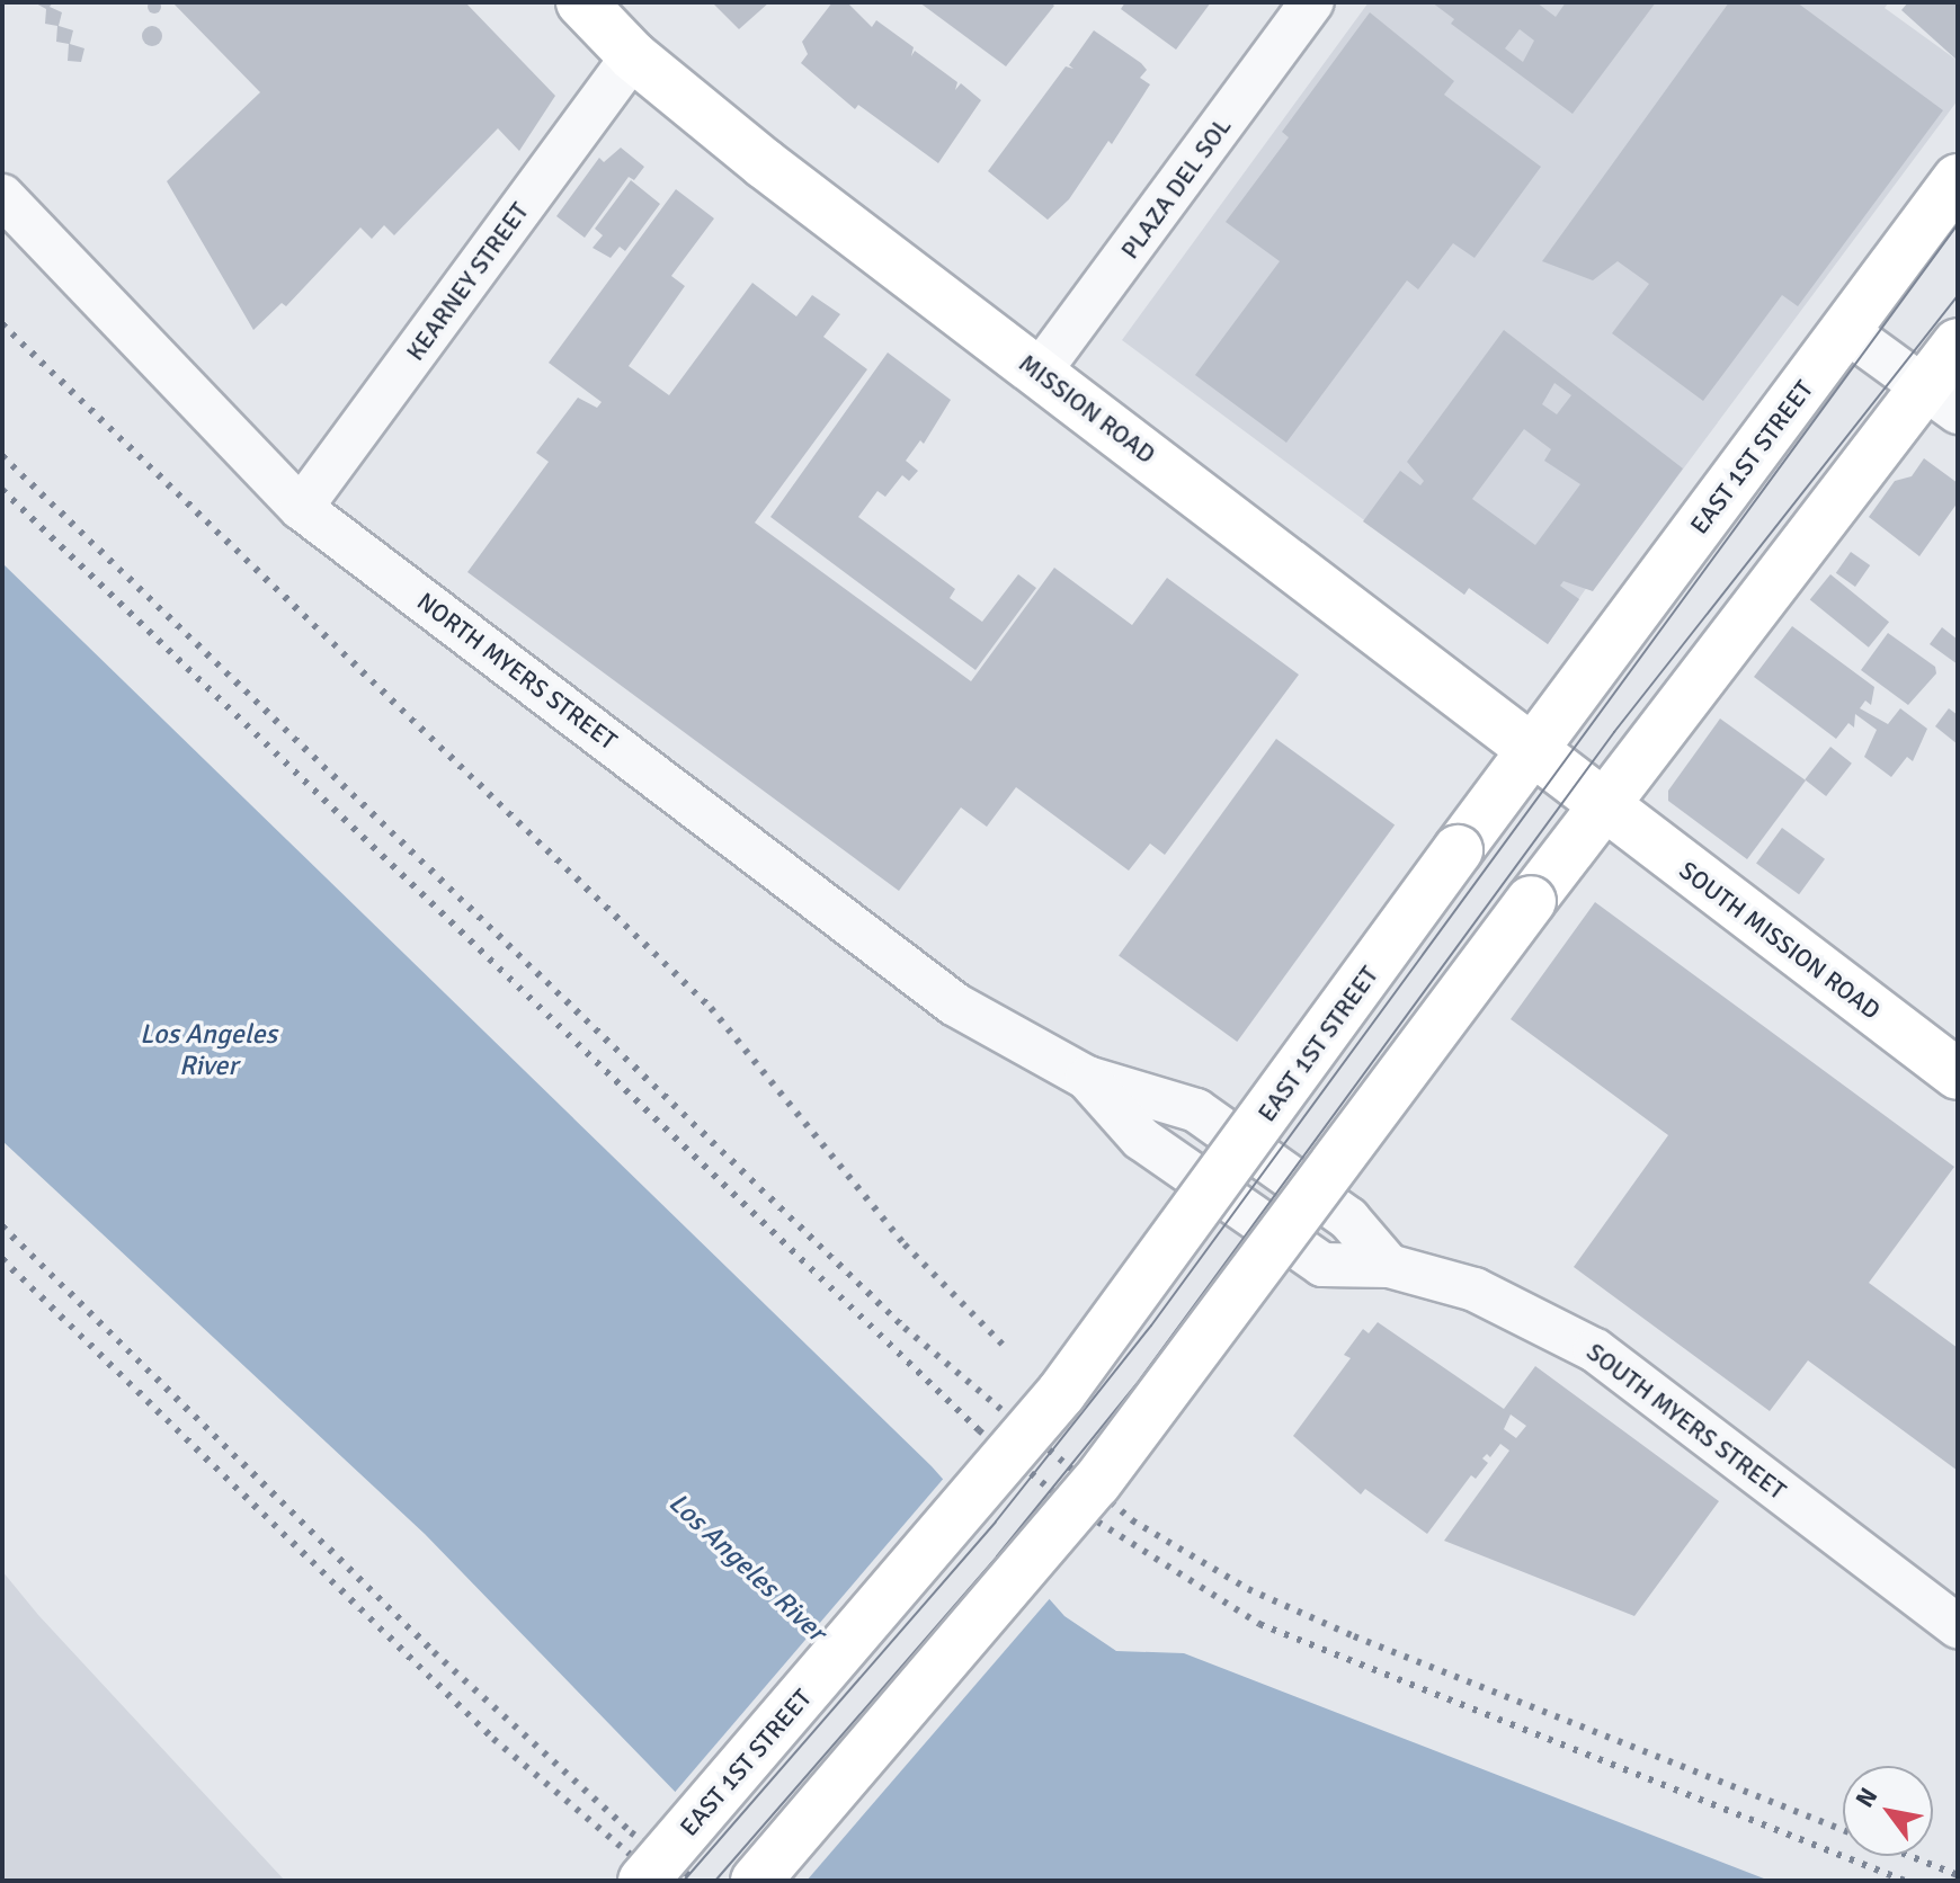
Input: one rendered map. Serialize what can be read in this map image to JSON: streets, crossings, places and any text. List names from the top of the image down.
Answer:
{
  "streets": {
    "main road": ["MISSION ROAD", "EAST 1ST STREET", "SOUTH MISSION ROAD"],
    "street": [
      "PLAZA DEL SOL",
      "KEARNEY STREET",
      "NORTH MYERS STREET",
      "SOUTH MYERS STREET"
    ]
  },
  "crossings": [
    ["PLAZA DEL SOL", "MISSION ROAD"],
    ["KEARNEY STREET", "MISSION ROAD"],
    ["KEARNEY STREET", "NORTH MYERS STREET"],
    ["MISSION ROAD", "EAST 1ST STREET"],
    ["MISSION ROAD", "SOUTH MISSION ROAD"],
    ["NORTH MYERS STREET", "SOUTH MYERS STREET"]
  ],
  "water": ["Los Angeles River"],
  "north": "top left"
}
